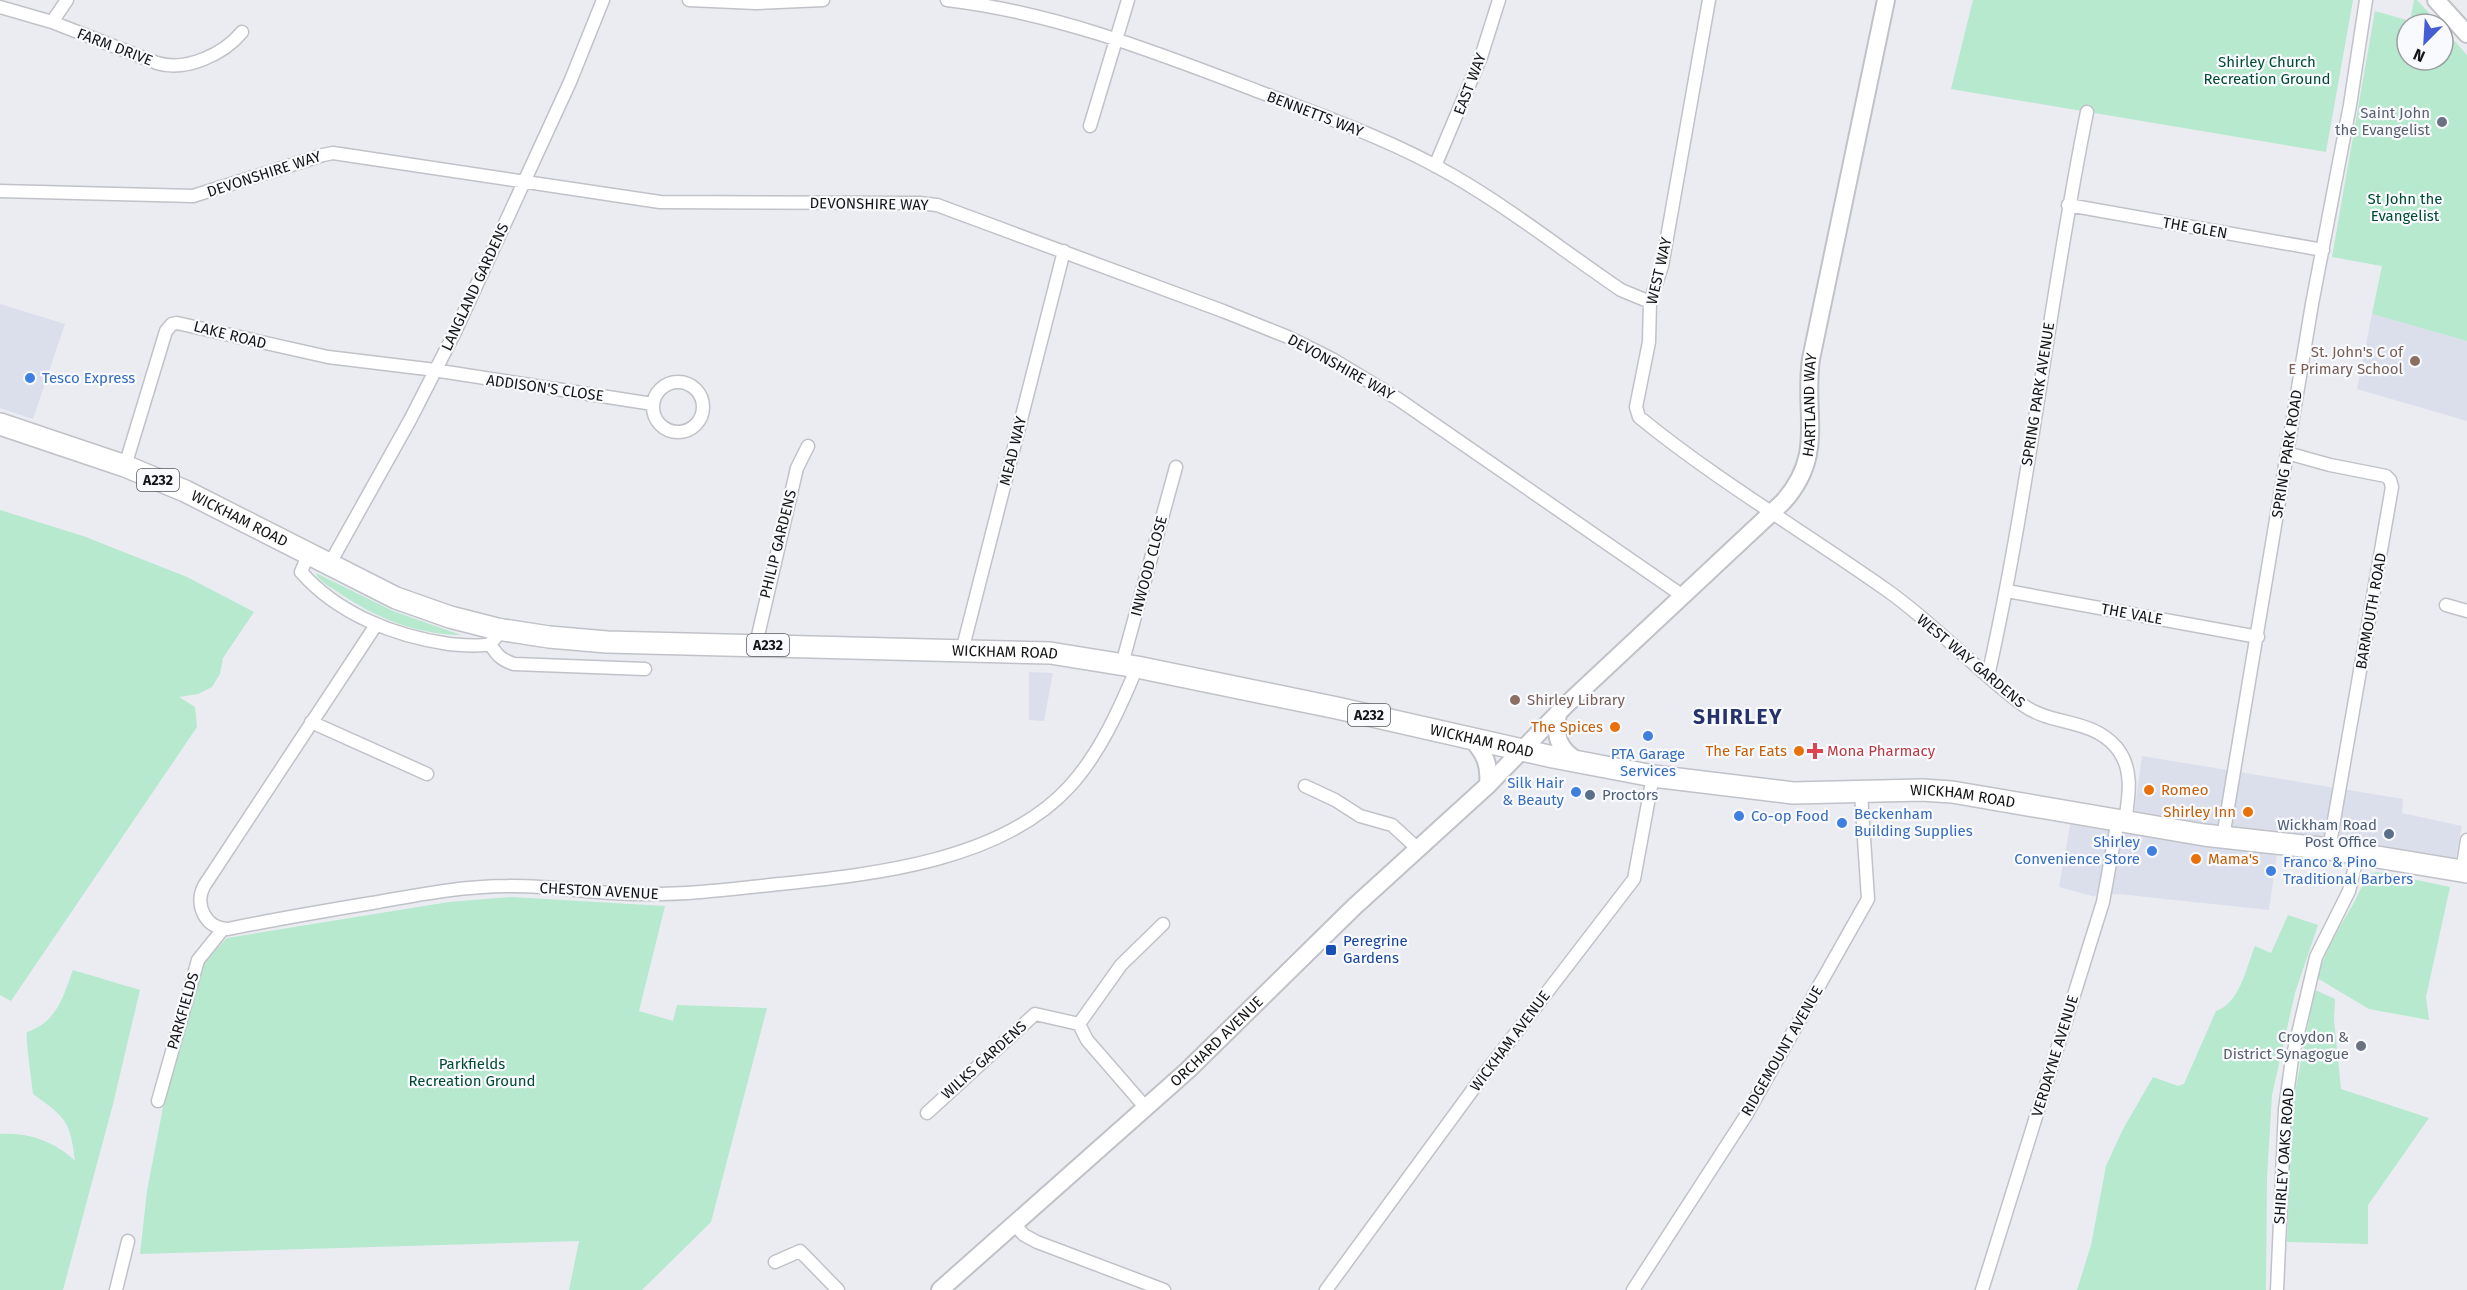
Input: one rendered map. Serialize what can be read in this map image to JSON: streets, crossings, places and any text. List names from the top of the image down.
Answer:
{
  "streets": {
    "highway": ["A232", "WICKHAM ROAD"],
    "street": [
      "FARM DRIVE",
      "EAST WAY",
      "BENNETTS WAY",
      "DEVONSHIRE WAY",
      "THE GLEN",
      "WEST WAY",
      "LANGLAND GARDENS",
      "LAKE ROAD",
      "ADDISON'S CLOSE",
      "SPRING PARK AVENUE",
      "HARTLAND WAY",
      "MEAD WAY",
      "SPRING PARK ROAD",
      "PHILIP GARDENS",
      "INWOOD CLOSE",
      "BARMOUTH ROAD",
      "THE VALE",
      "WEST WAY GARDENS",
      "CHESTON AVENUE",
      "PARKFIELDS",
      "ORCHARD AVENUE",
      "WICKHAM AVENUE",
      "RIDGEMOUNT AVENUE",
      "VERDAYNE AVENUE",
      "WILKS GARDENS",
      "SHIRLEY OAKS ROAD"
    ]
  },
  "crossings": [
    ["EAST WAY", "BENNETTS WAY"],
    ["BENNETTS WAY", "WEST WAY"],
    ["DEVONSHIRE WAY", "LANGLAND GARDENS"],
    ["DEVONSHIRE WAY", "HARTLAND WAY"],
    ["DEVONSHIRE WAY", "MEAD WAY"],
    ["THE GLEN", "SPRING PARK AVENUE"],
    ["THE GLEN", "SPRING PARK ROAD"],
    ["WEST WAY", "HARTLAND WAY"],
    ["WEST WAY", "WEST WAY GARDENS"],
    ["LANGLAND GARDENS", "LAKE ROAD"],
    ["LANGLAND GARDENS", "ADDISON'S CLOSE"],
    ["LANGLAND GARDENS", "WICKHAM ROAD"],
    ["LAKE ROAD", "ADDISON'S CLOSE"],
    ["LAKE ROAD", "WICKHAM ROAD"],
    ["SPRING PARK AVENUE", "THE VALE"],
    ["SPRING PARK AVENUE", "WEST WAY GARDENS"],
    ["HARTLAND WAY", "WICKHAM ROAD"],
    ["HARTLAND WAY", "WEST WAY GARDENS"],
    ["HARTLAND WAY", "ORCHARD AVENUE"],
    ["MEAD WAY", "WICKHAM ROAD"],
    ["SPRING PARK ROAD", "WICKHAM ROAD"],
    ["SPRING PARK ROAD", "BARMOUTH ROAD"],
    ["SPRING PARK ROAD", "THE VALE"],
    ["WICKHAM ROAD", "PHILIP GARDENS"],
    ["WICKHAM ROAD", "INWOOD CLOSE"],
    ["WICKHAM ROAD", "BARMOUTH ROAD"],
    ["WICKHAM ROAD", "WEST WAY GARDENS"],
    ["WICKHAM ROAD", "CHESTON AVENUE"],
    ["WICKHAM ROAD", "ORCHARD AVENUE"],
    ["WICKHAM ROAD", "WICKHAM AVENUE"],
    ["WICKHAM ROAD", "RIDGEMOUNT AVENUE"],
    ["WICKHAM ROAD", "VERDAYNE AVENUE"],
    ["WICKHAM ROAD", "SHIRLEY OAKS ROAD"],
    ["INWOOD CLOSE", "CHESTON AVENUE"],
    ["WEST WAY GARDENS", "VERDAYNE AVENUE"],
    ["CHESTON AVENUE", "PARKFIELDS"]
  ],
  "districts": ["SHIRLEY"],
  "parks": ["Shirley Church Recreation Ground", "St John the Evangelist", "Parkfields Recreation Ground"],
  "places": {
    "other": [
      "Saint John the Evangelist",
      "St. John's C of E Primary School",
      "Tesco Express",
      "Shirley Library",
      "The Spices",
      "PTA Garage Services",
      "The Far Eats",
      "Romeo",
      "Silk Hair & Beauty",
      "Proctors",
      "Shirley Inn",
      "Co-op Food",
      "Beckenham Building Supplies",
      "Wickham Road Post Office",
      "Shirley Convenience Store",
      "Mama's",
      "Franco & Pino Traditional Barbers",
      "Croydon & District Synagogue"
    ],
    "health": ["Mona Pharmacy"],
    "transit": ["Peregrine Gardens"]
  },
  "north": "bottom left"
}
